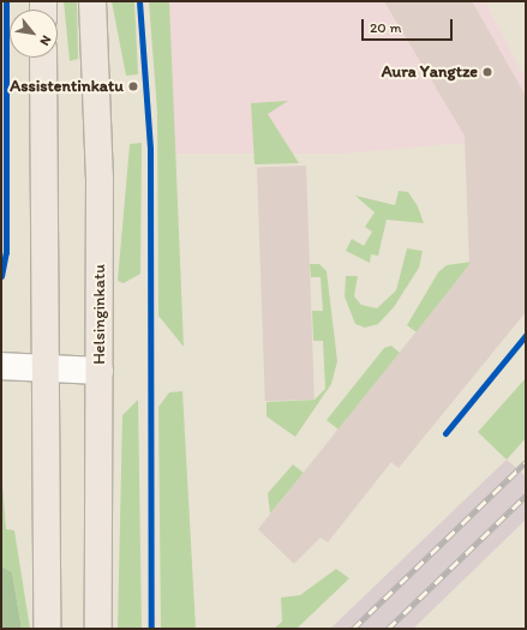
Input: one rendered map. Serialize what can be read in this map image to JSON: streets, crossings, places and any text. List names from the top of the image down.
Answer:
{
  "streets": {
    "main road": ["Helsinginkatu"]
  },
  "places": ["Aura Yangtze", "Assistentinkatu"],
  "scale_bar": "20 m",
  "north": "bottom right"
}
